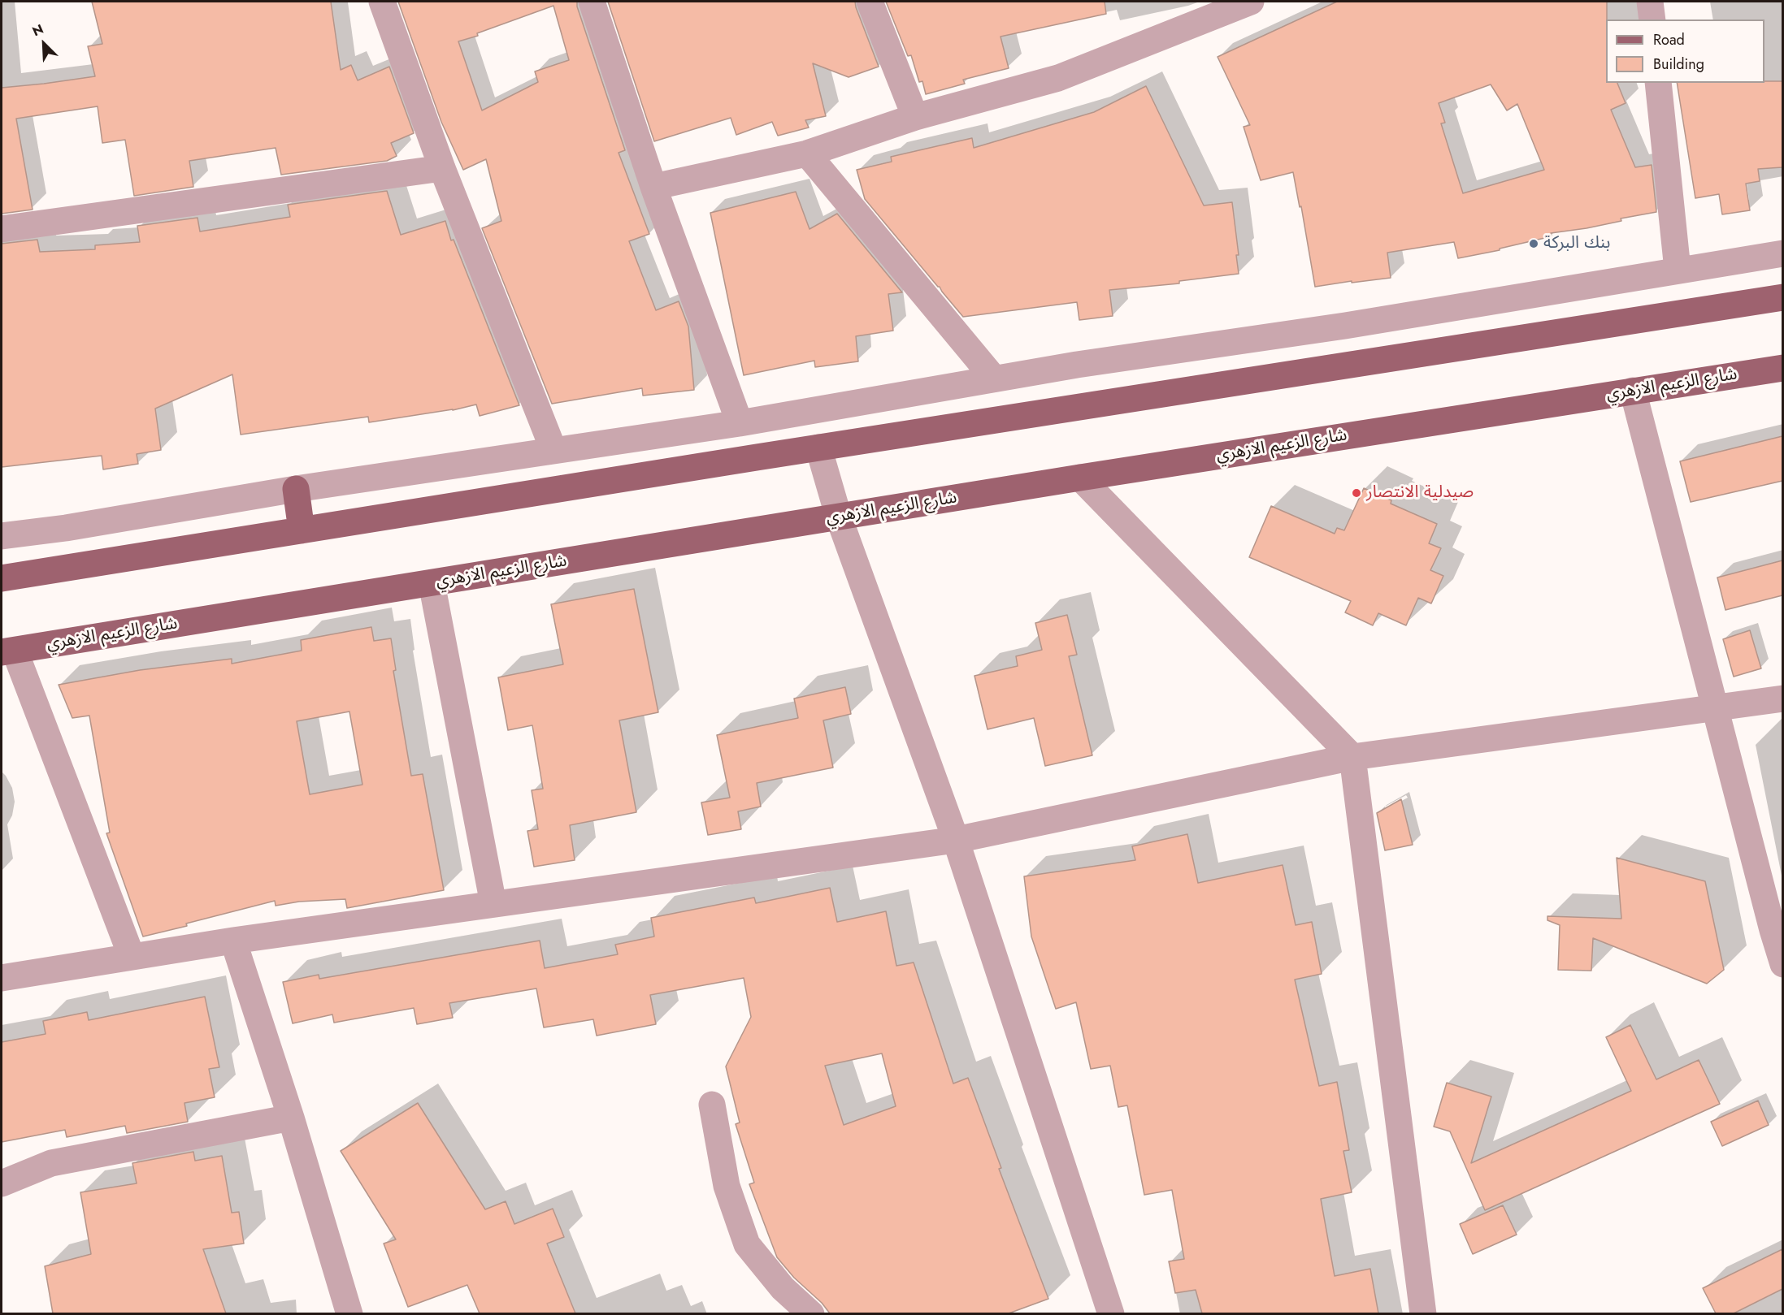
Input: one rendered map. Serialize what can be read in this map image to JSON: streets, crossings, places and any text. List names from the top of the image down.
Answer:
{
  "streets": {
    "main road": ["شارع الزعيم الازهري"]
  },
  "places": ["بنك البركة", "صيدلية الانتصار"],
  "legend": ["Road", "Building"],
  "north": "top left"
}
